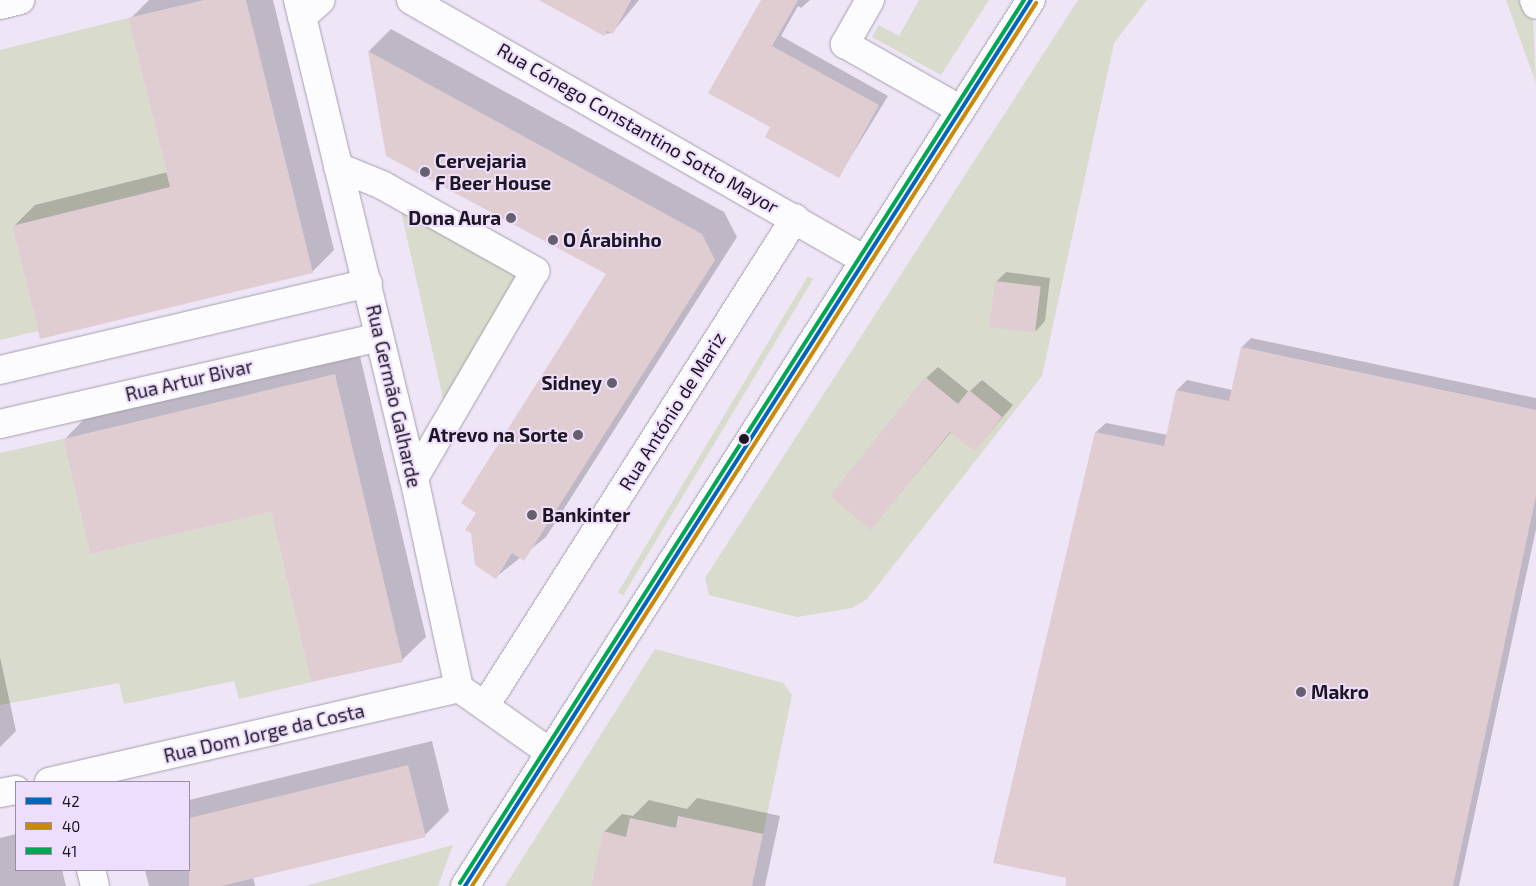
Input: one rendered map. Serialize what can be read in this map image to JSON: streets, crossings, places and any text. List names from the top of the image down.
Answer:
{
  "streets": {
    "street": [
      "Rua Cónego Constantino Sotto Mayor",
      "Rua Artur Bivar",
      "Rua Germão Galharde",
      "Rua António de Mariz",
      "Rua Dom Jorge da Costa"
    ]
  },
  "crossings": [
    ["Rua Cónego Constantino Sotto Mayor", "Rua António de Mariz"],
    ["Rua Artur Bivar", "Rua Germão Galharde"],
    ["Rua Germão Galharde", "Rua Dom Jorge da Costa"]
  ],
  "places": [
    "Cervejaria F Beer House",
    "Dona Aura",
    "O Árabinho",
    "Sidney",
    "Atrevo na Sorte",
    "Bankinter",
    "Makro"
  ],
  "lines": ["transit line 42", "transit line 41", "transit line 40"],
  "legend": ["42", "40", "41"]
}
